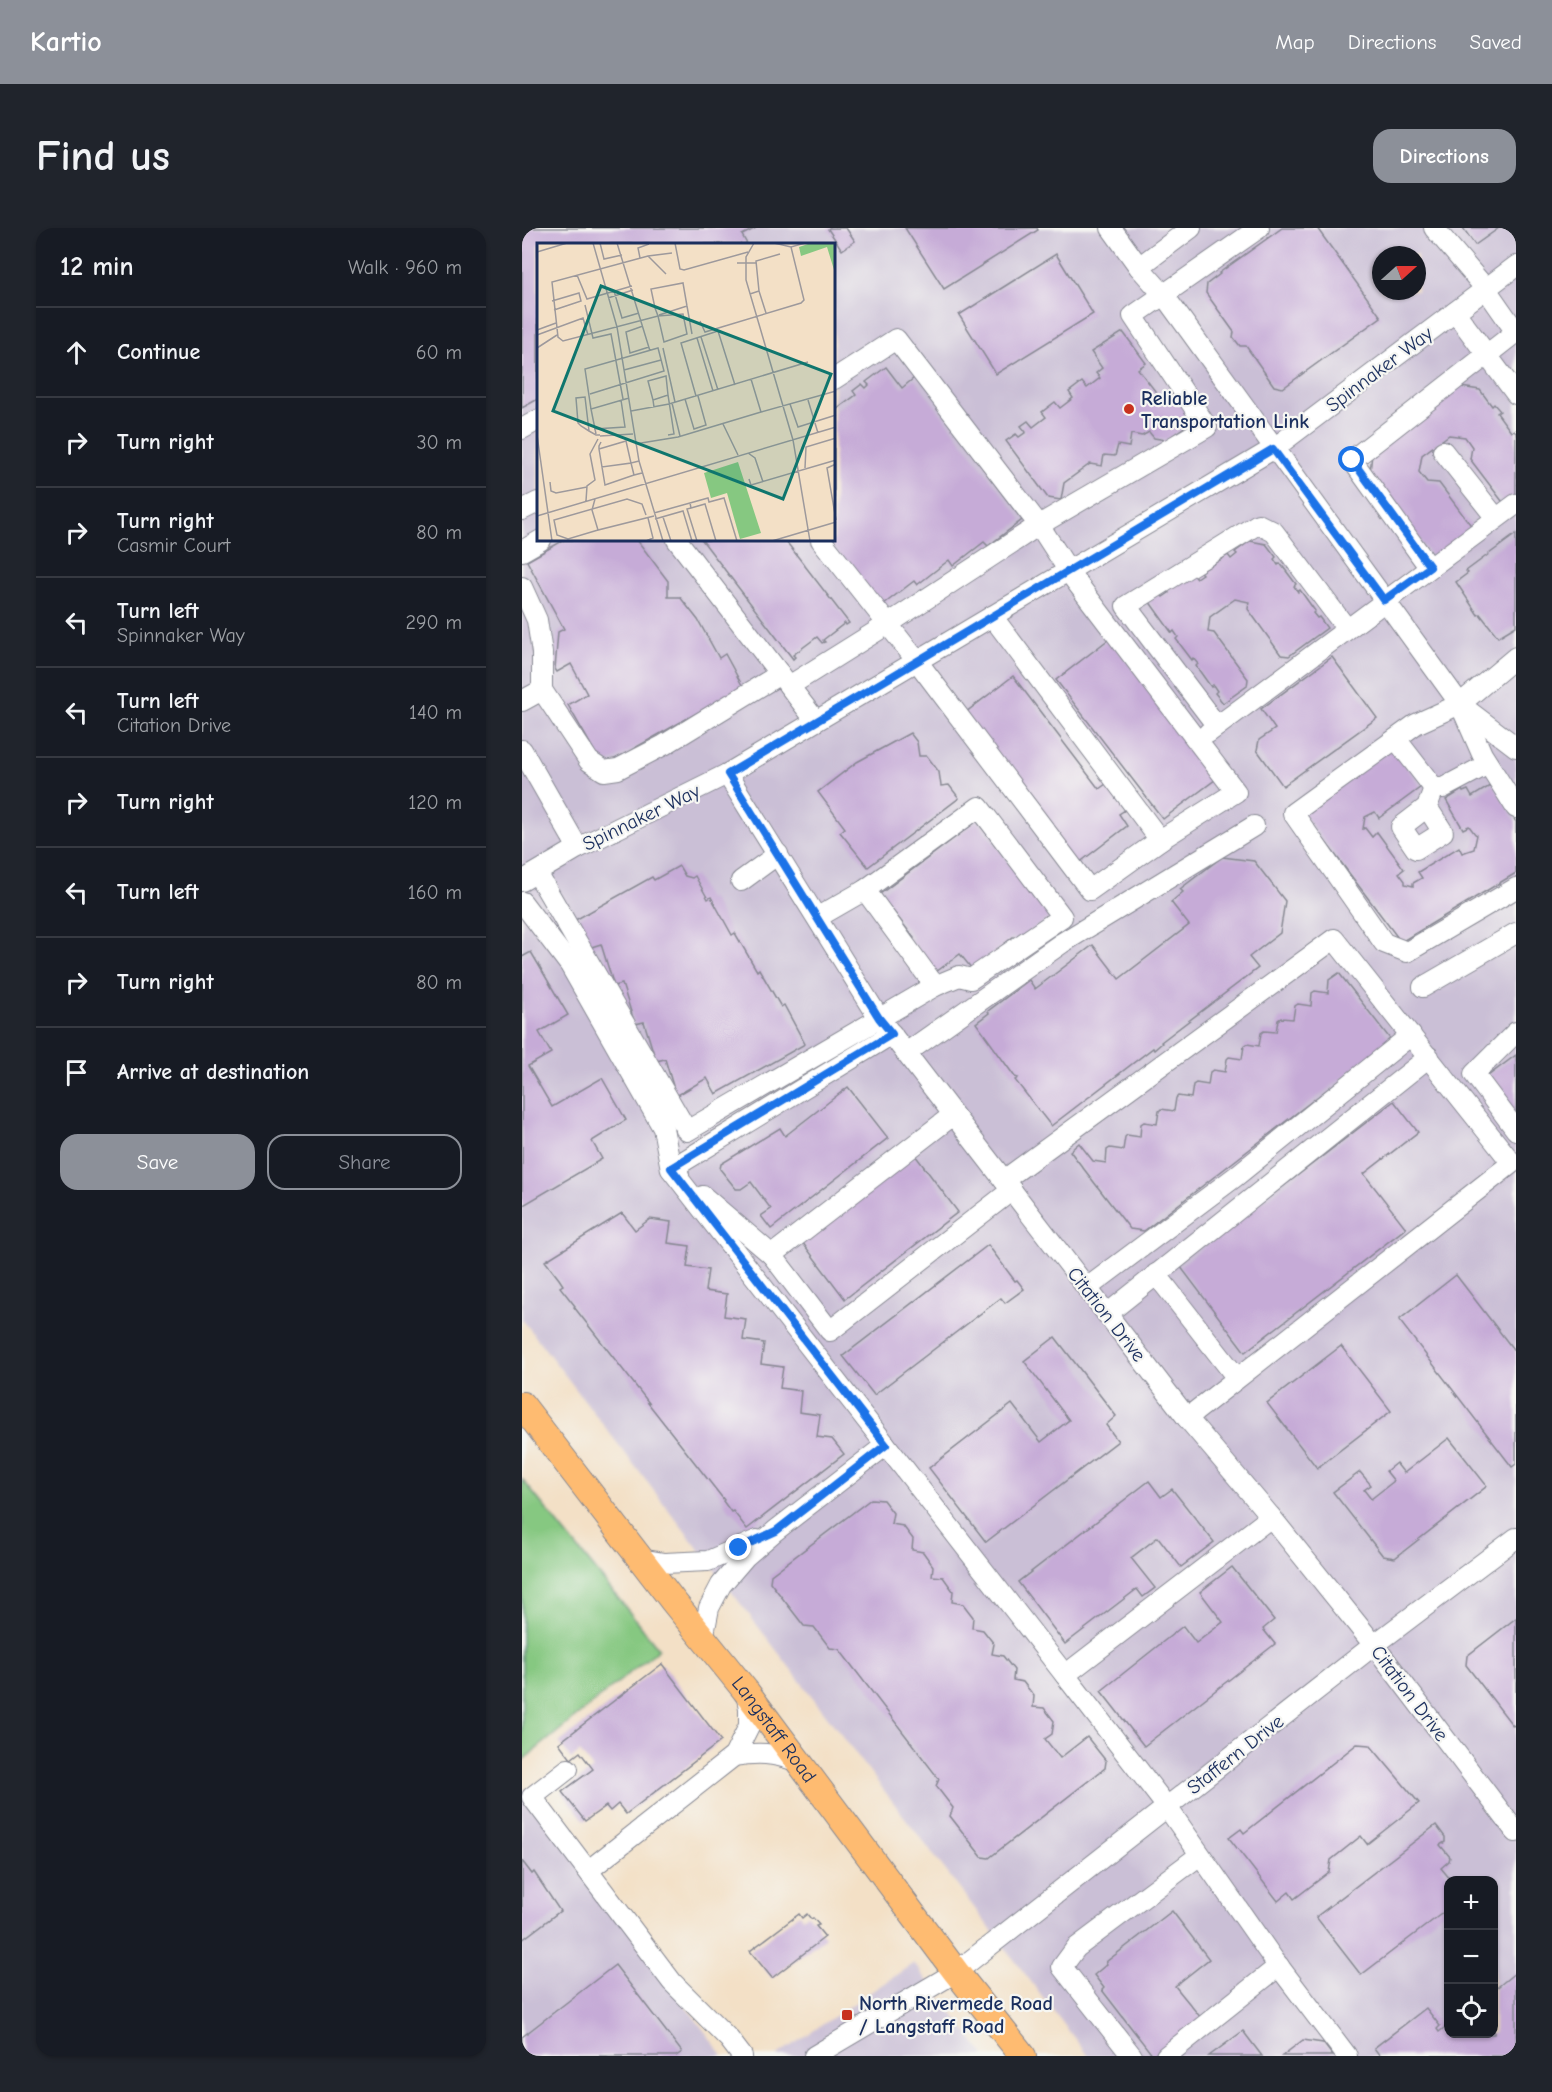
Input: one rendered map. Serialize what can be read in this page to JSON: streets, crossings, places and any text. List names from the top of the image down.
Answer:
{
  "streets": {
    "main road": ["Langstaff Road"],
    "street": ["Spinnaker Way", "Citation Drive", "Staffern Drive"]
  },
  "crossings": [
    ["Spinnaker Way", "Citation Drive"],
    ["Citation Drive", "Staffern Drive"],
    ["Langstaff Road", "Staffern Drive"]
  ],
  "places": {
    "other": ["Reliable Transportation Link"],
    "transit": ["North Rivermede Road / Langstaff Road"]
  },
  "north": "right",
  "page": {
    "header": "Kartio",
    "nav": ["Map", "Directions", "Saved"],
    "buttons": [
      "Directions",
      ["Save", "Share"]
    ],
    "title": "Find us",
    "heading": ["12 min", "Walk · 960 m"],
    "list": [
      ["Continue", "60 m"],
      ["Turn right", "30 m"],
      ["Turn right", "Casmir Court", "80 m"],
      ["Turn left", "Spinnaker Way", "290 m"],
      ["Turn left", "Citation Drive", "140 m"],
      ["Turn right", "120 m"],
      ["Turn left", "160 m"],
      ["Turn right", "80 m"],
      "Arrive at destination"
    ],
    "map_buttons": ["+", "−"]
  }
}
